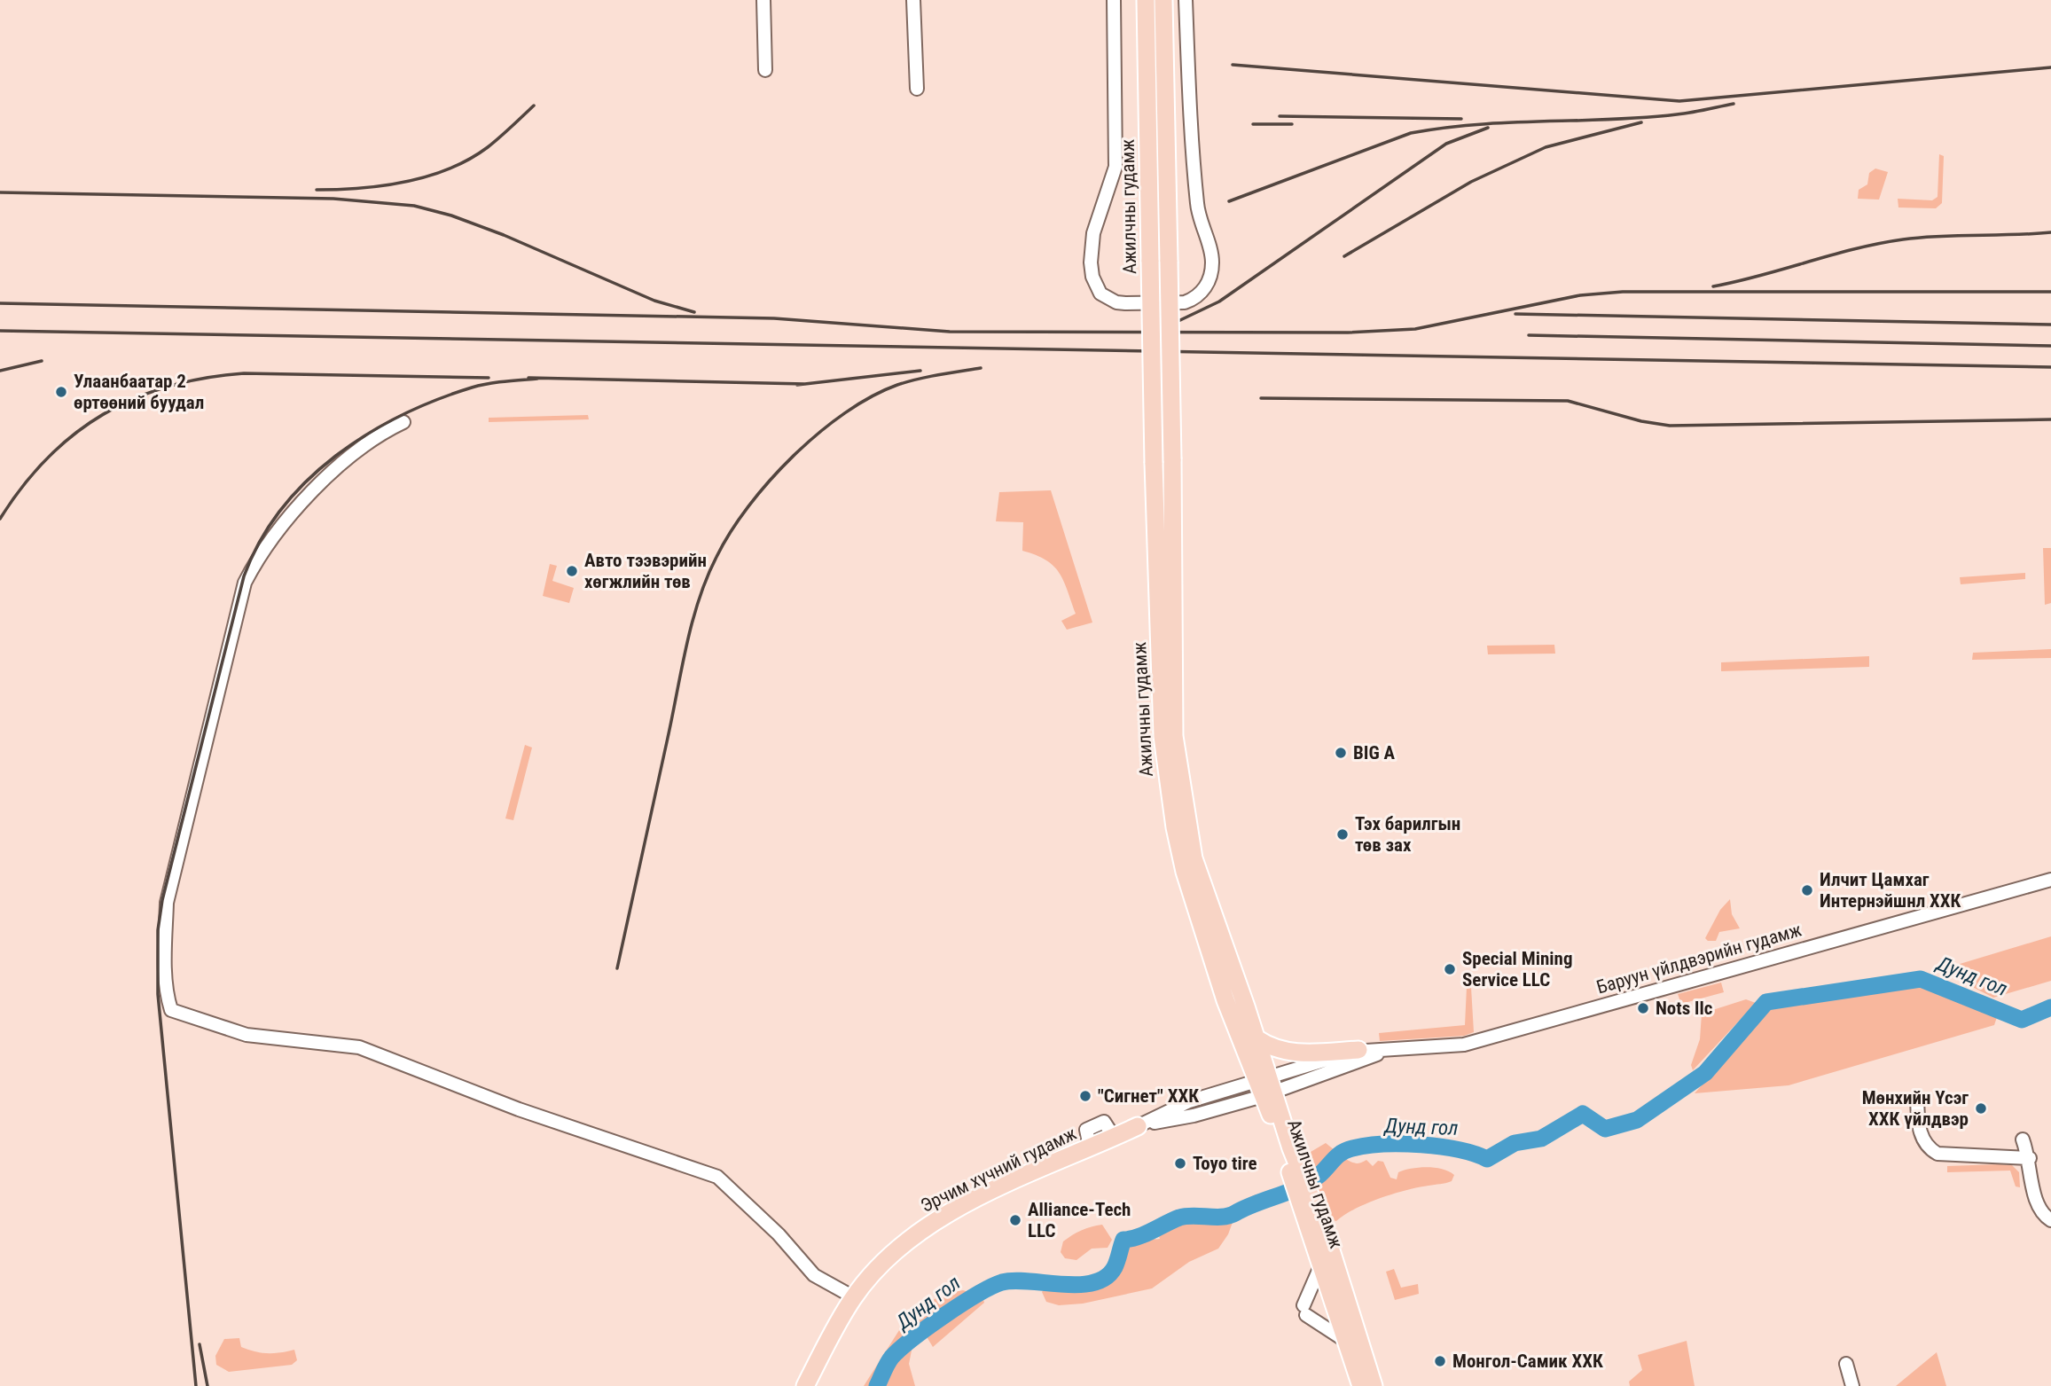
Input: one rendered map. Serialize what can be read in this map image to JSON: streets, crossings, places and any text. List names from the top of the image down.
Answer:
{
  "streets": {
    "main road": ["Ажилчны гудамж", "Эрчим хүчний гудамж"],
    "street": ["Баруун үйлдвэрийн гудамж"]
  },
  "crossings": [
    ["Ажилчны гудамж", "Баруун үйлдвэрийн гудамж"],
    ["Ажилчны гудамж", "Эрчим хүчний гудамж"],
    ["Баруун үйлдвэрийн гудамж", "Эрчим хүчний гудамж"]
  ],
  "water": ["Дунд гол"],
  "places": [
    "Улаанбаатар 2 өртөөний буудал",
    "Авто тээвэрийн хөгжлийн төв",
    "BIG A",
    "Тэх барилгын төв зах",
    "Илчит Цамхаг Интернэйшнл ХХК",
    "Special Mining Service LLC",
    "Nots llc",
    "\"Сигнет\" ХХК",
    "Мөнхийн Үсэг ХХК үйлдвэр",
    "Toyo tire",
    "Alliance-Tech LLC",
    "Монгол-Самик ХХК"
  ]
}
